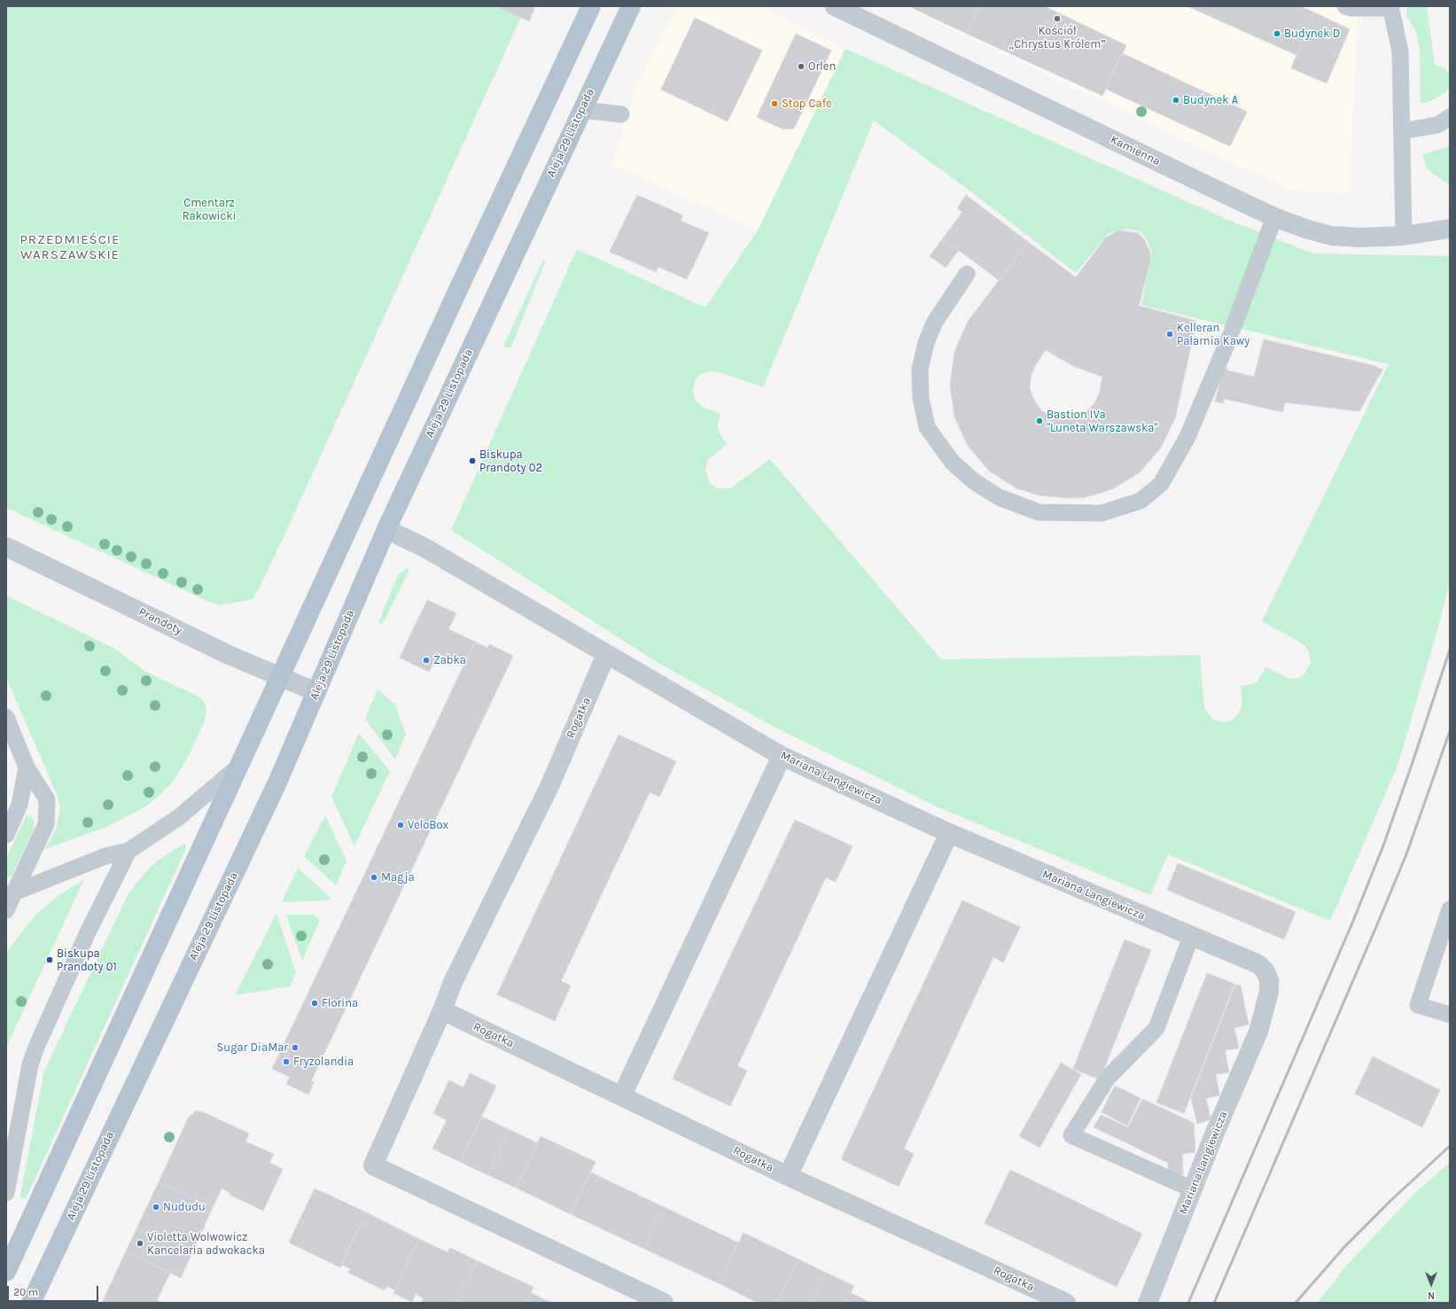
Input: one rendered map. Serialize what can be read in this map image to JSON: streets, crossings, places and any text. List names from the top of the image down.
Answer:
{
  "streets": {
    "main road": ["Aleja 29 Listopada"],
    "street": [
      "Kamienna",
      "Prandoty",
      "Rogatka",
      "Mariana Langiewicza"
    ]
  },
  "crossings": [
    ["Aleja 29 Listopada", "Prandoty"],
    ["Rogatka", "Mariana Langiewicza"]
  ],
  "districts": ["PRZEDMIEŚCIE WARSZAWSKIE"],
  "parks": ["Cmentarz Rakowicki"],
  "places": [
    "Kościół „Chrystus Królem”",
    "Budynek D",
    "Orlen",
    "Budynek A",
    "Stop Cafe",
    "Kelleran Palarnia Kawy",
    "Bastion IVa \"Luneta Warszawska\"",
    "Biskupa Prandoty 02",
    "Żabka",
    "VeloBox",
    "Magja",
    "Biskupa Prandoty 01",
    "Florina",
    "Sugar DiaMar",
    "Fryzolandia",
    "Nududu",
    "Violetta Wolwowicz Kancelaria adwokacka"
  ],
  "scale_bar": "20 m",
  "north": "bottom"
}
